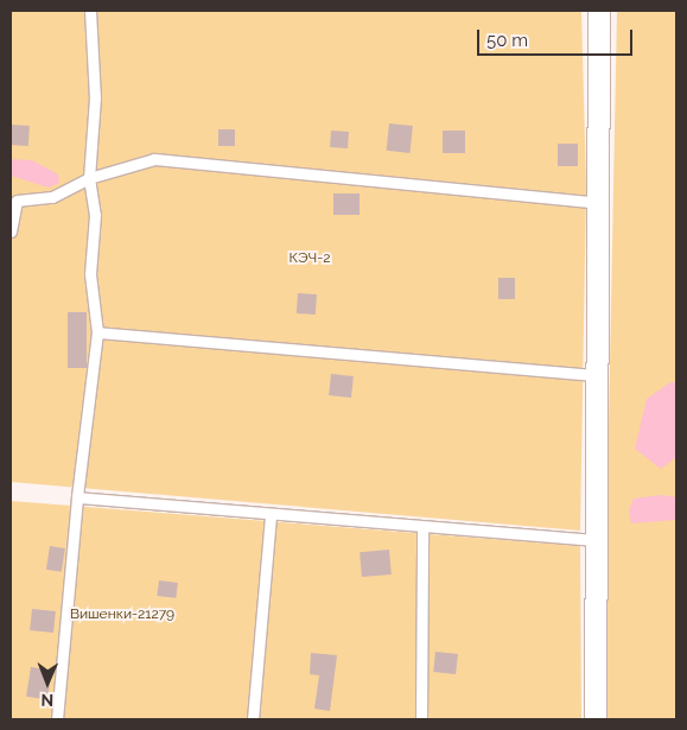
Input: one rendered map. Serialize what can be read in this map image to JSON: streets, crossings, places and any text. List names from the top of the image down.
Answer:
{
  "parks": ["КЭЧ-2", "Вишенки-21279"],
  "scale_bar": "50 m",
  "north": "bottom"
}
